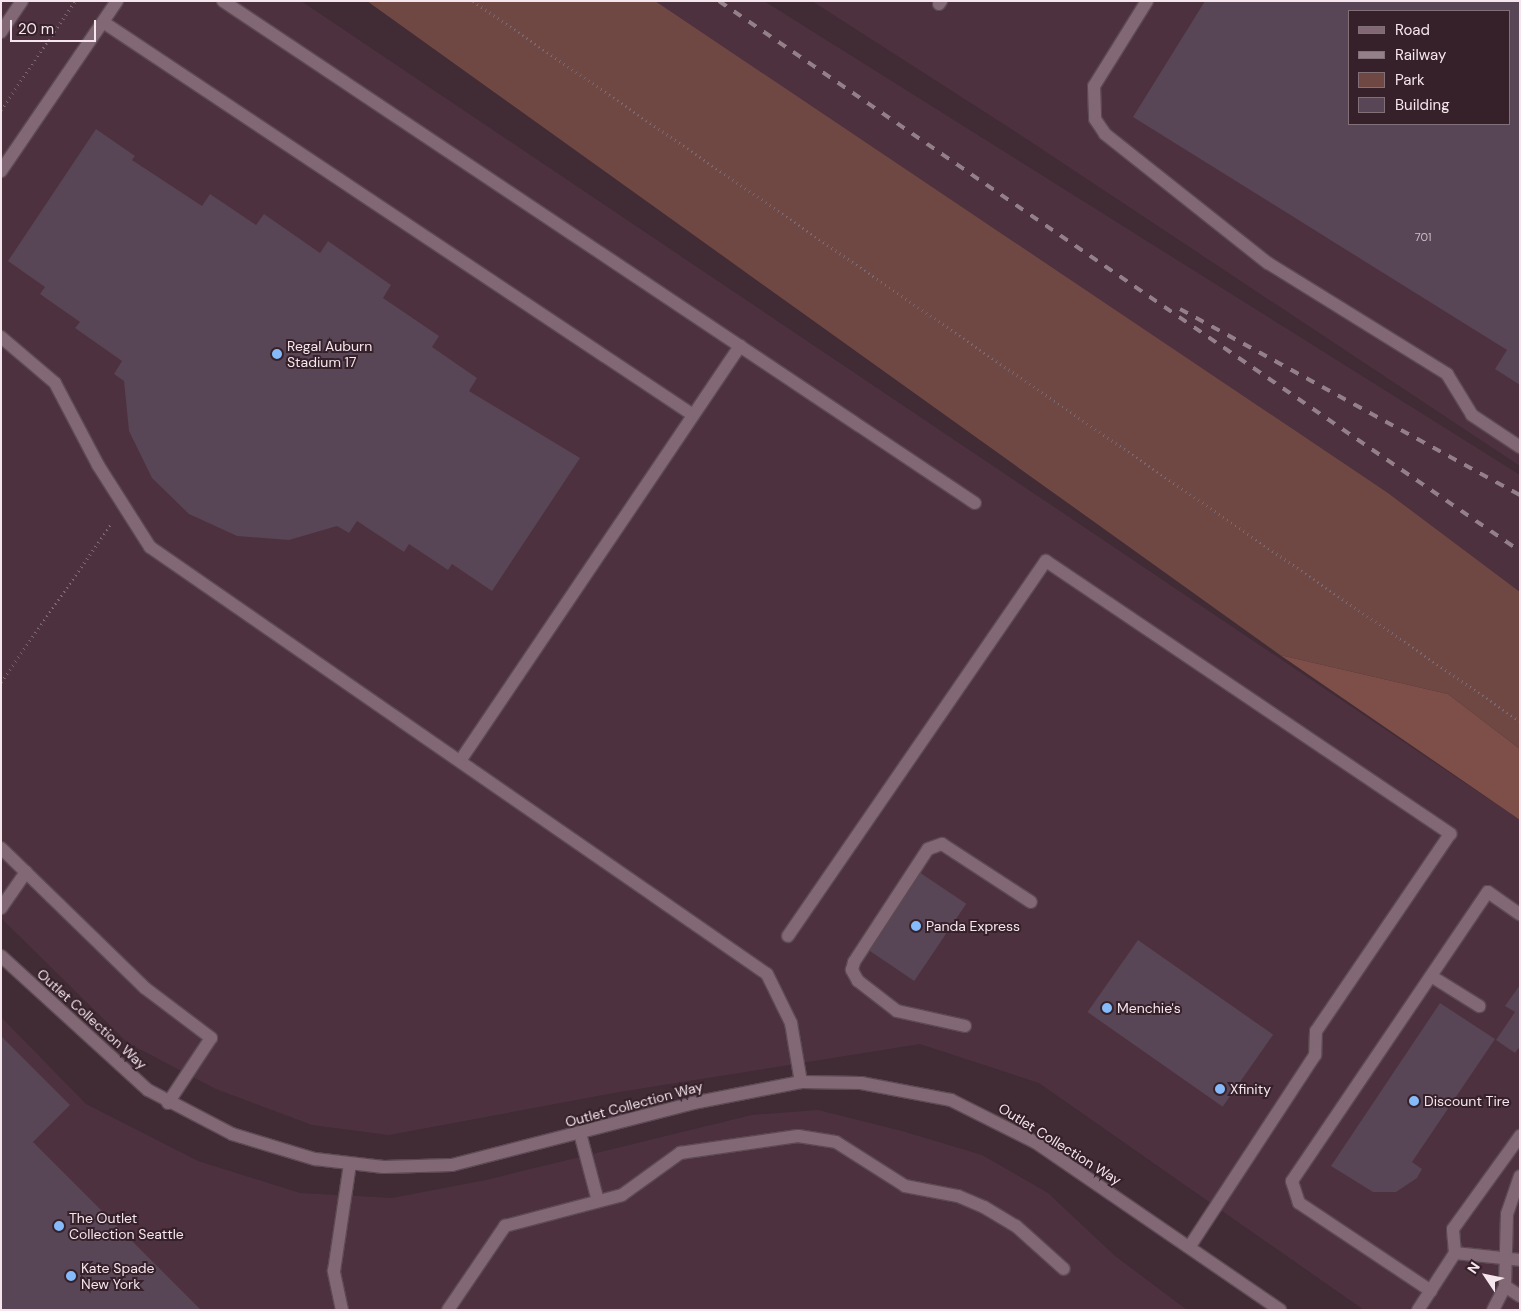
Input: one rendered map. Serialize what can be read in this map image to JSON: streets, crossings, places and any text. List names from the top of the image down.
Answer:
{
  "streets": {
    "street": ["Outlet Collection Way"]
  },
  "places": [
    "Regal Auburn Stadium 17",
    "Panda Express",
    "Menchie's",
    "Xfinity",
    "Discount Tire",
    "The Outlet Collection Seattle",
    "Kate Spade New York"
  ],
  "house_numbers": ["701"],
  "legend": [
    "Road",
    "Railway",
    "Park",
    "Building"
  ],
  "scale_bar": "20 m",
  "north": "top left"
}
